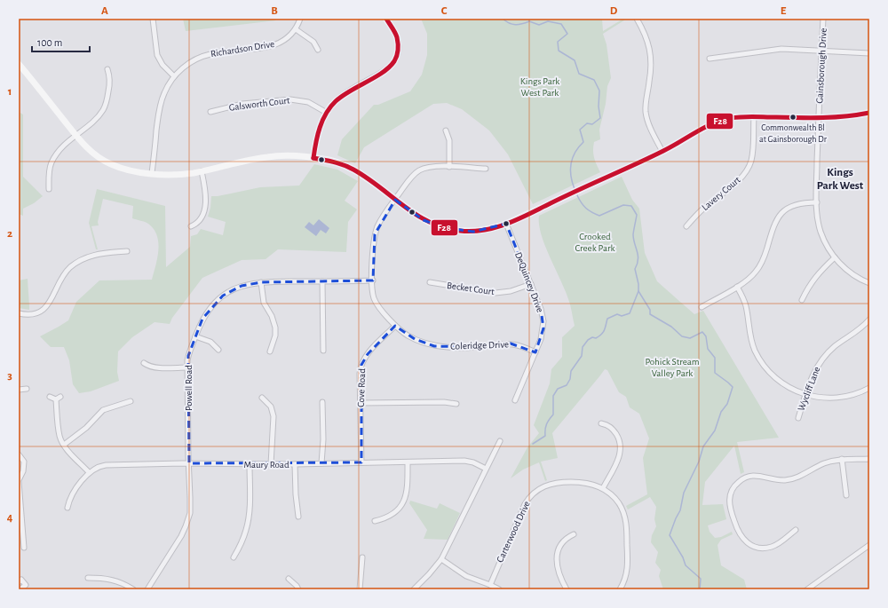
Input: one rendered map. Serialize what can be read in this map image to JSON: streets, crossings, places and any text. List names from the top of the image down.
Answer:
{
  "streets": {
    "street": [
      "Richardson Drive",
      "Gainsborough Drive",
      "Galsworth Court",
      "Lavery Court",
      "DeQuincey Drive",
      "Becket Court",
      "Coleridge Drive",
      "Powell Road",
      "Cove Road",
      "Wycliff Lane",
      "Maury Road",
      "Carterwood Drive"
    ]
  },
  "crossings": [
    ["DeQuincey Drive", "Becket Court"],
    ["DeQuincey Drive", "Coleridge Drive"],
    ["Coleridge Drive", "Powell Road"],
    ["Coleridge Drive", "Cove Road"],
    ["Powell Road", "Maury Road"],
    ["Cove Road", "Maury Road"]
  ],
  "districts": ["Kings Park West"],
  "parks": ["Kings Park West Park", "Crooked Creek Park", "Pohick Stream Valley Park"],
  "places": ["Commonwealth Bl at Gainsborough Dr"],
  "lines": ["transit line F28"],
  "scale_bar": "100 m",
  "grid": {
    "columns": [
      "A",
      "B",
      "C",
      "D",
      "E"
    ],
    "rows": [
      "1",
      "2",
      "3",
      "4"
    ]
  }
}
